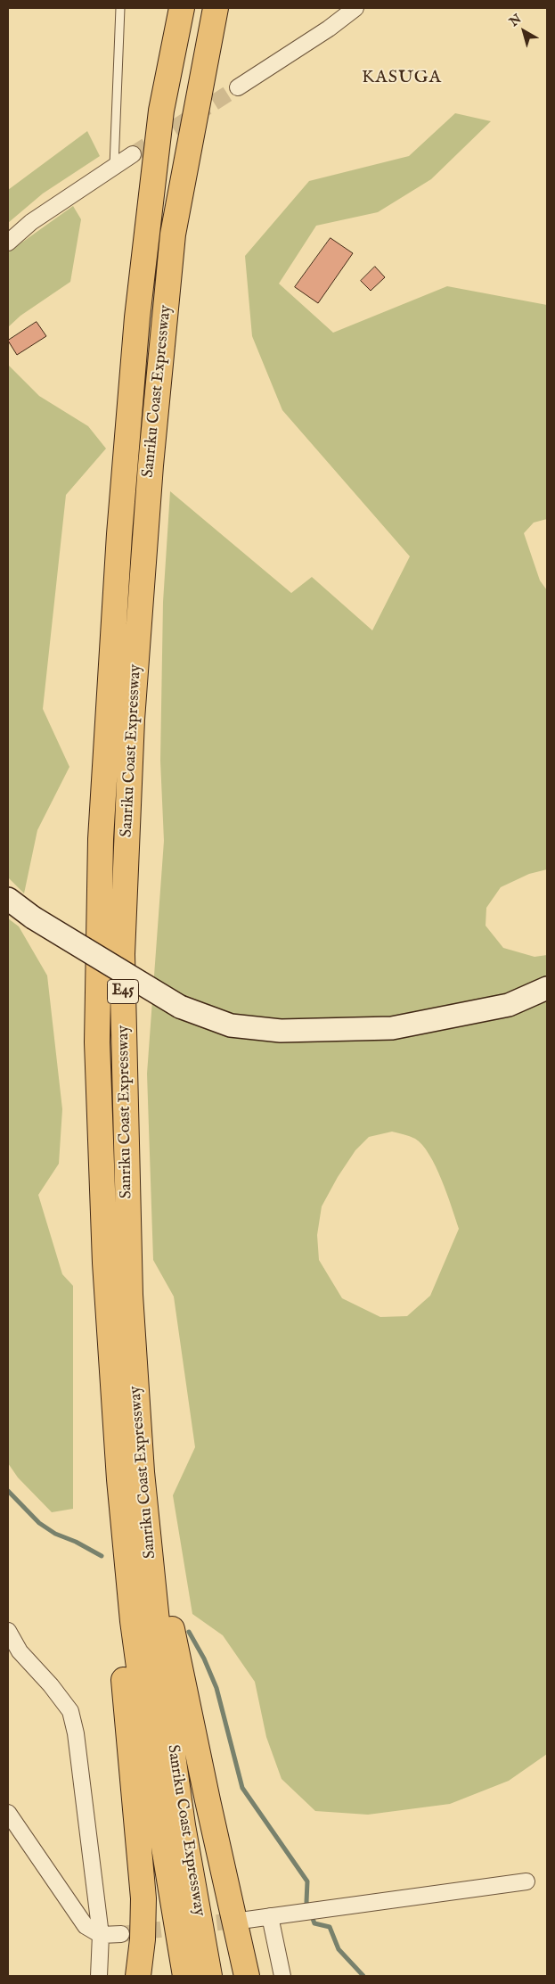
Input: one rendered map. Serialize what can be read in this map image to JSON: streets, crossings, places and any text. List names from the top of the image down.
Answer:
{
  "streets": {
    "highway": ["Sanriku Coast Expressway", "E45"]
  },
  "districts": ["KASUGA"],
  "north": "top left"
}
